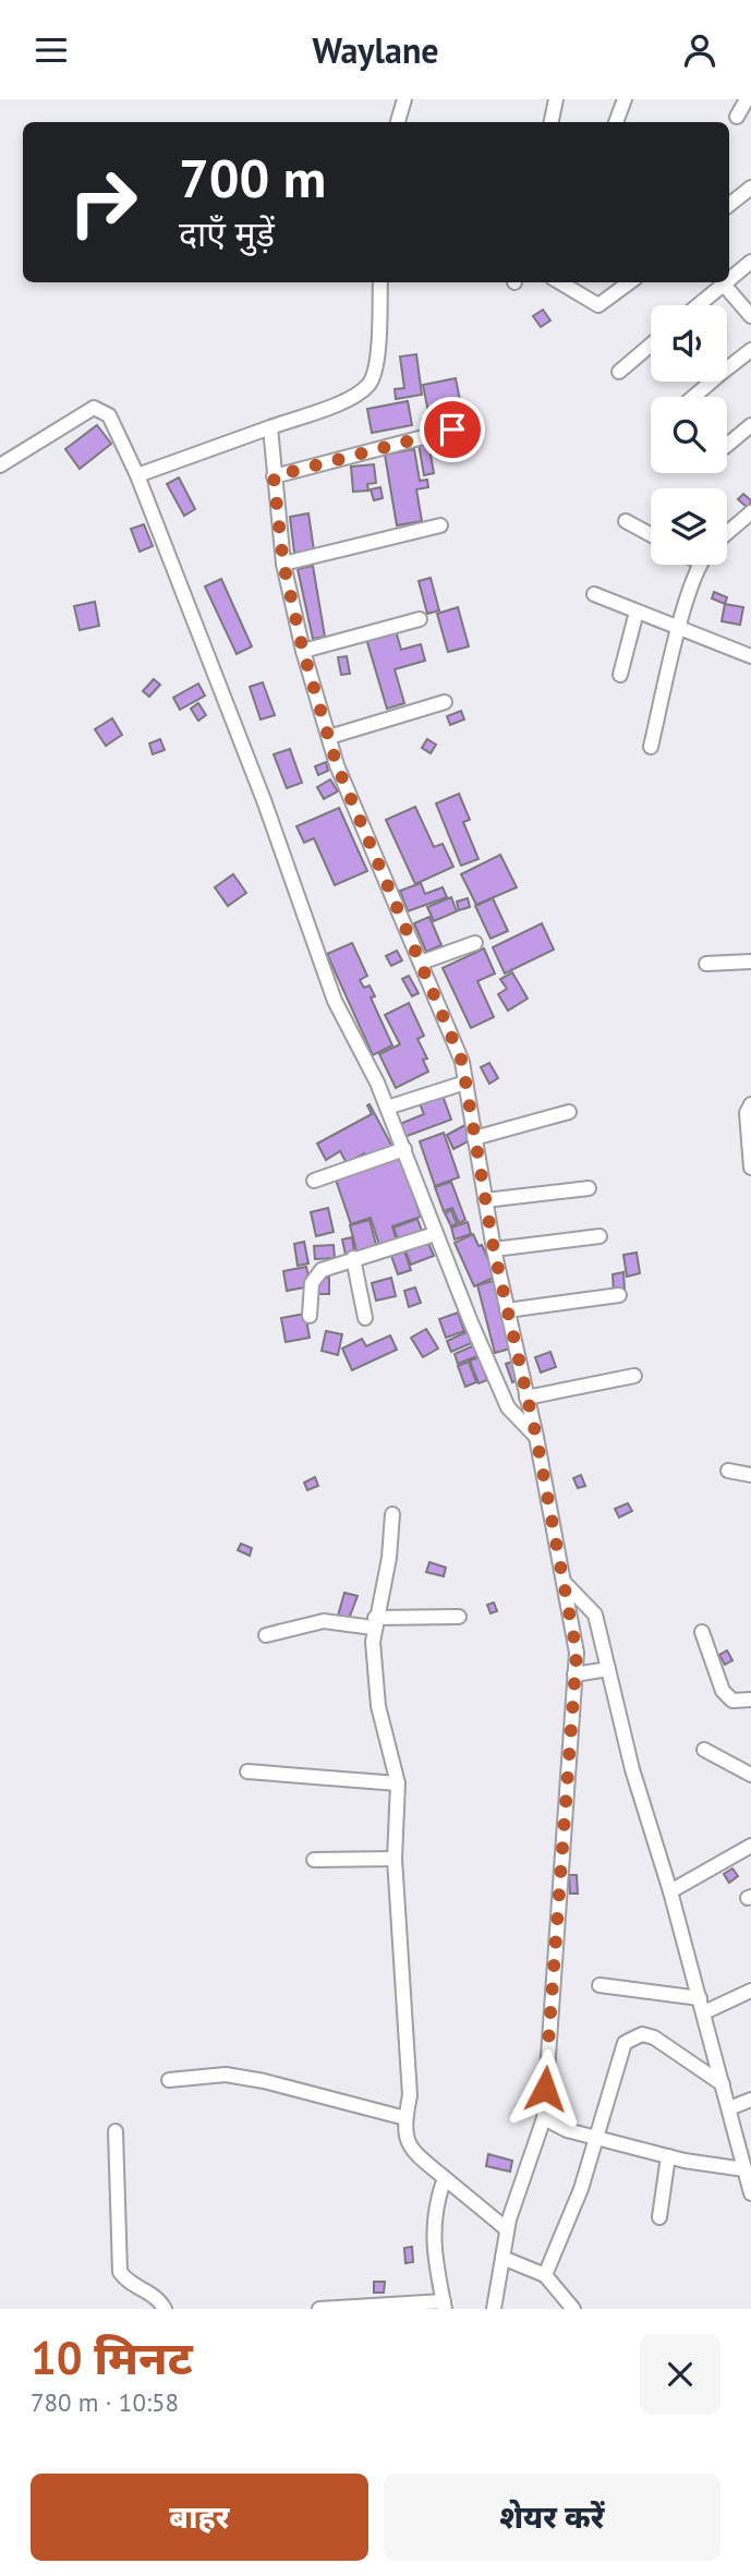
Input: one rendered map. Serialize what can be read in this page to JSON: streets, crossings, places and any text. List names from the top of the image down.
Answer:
{
  "page": {
    "header": "Waylane",
    "turn": ["700 m", "दाएँ मुड़ें"],
    "heading": ["10 मिनट", "780 m · 10:58"],
    "buttons": ["बाहर", "शेयर करें"]
  }
}
